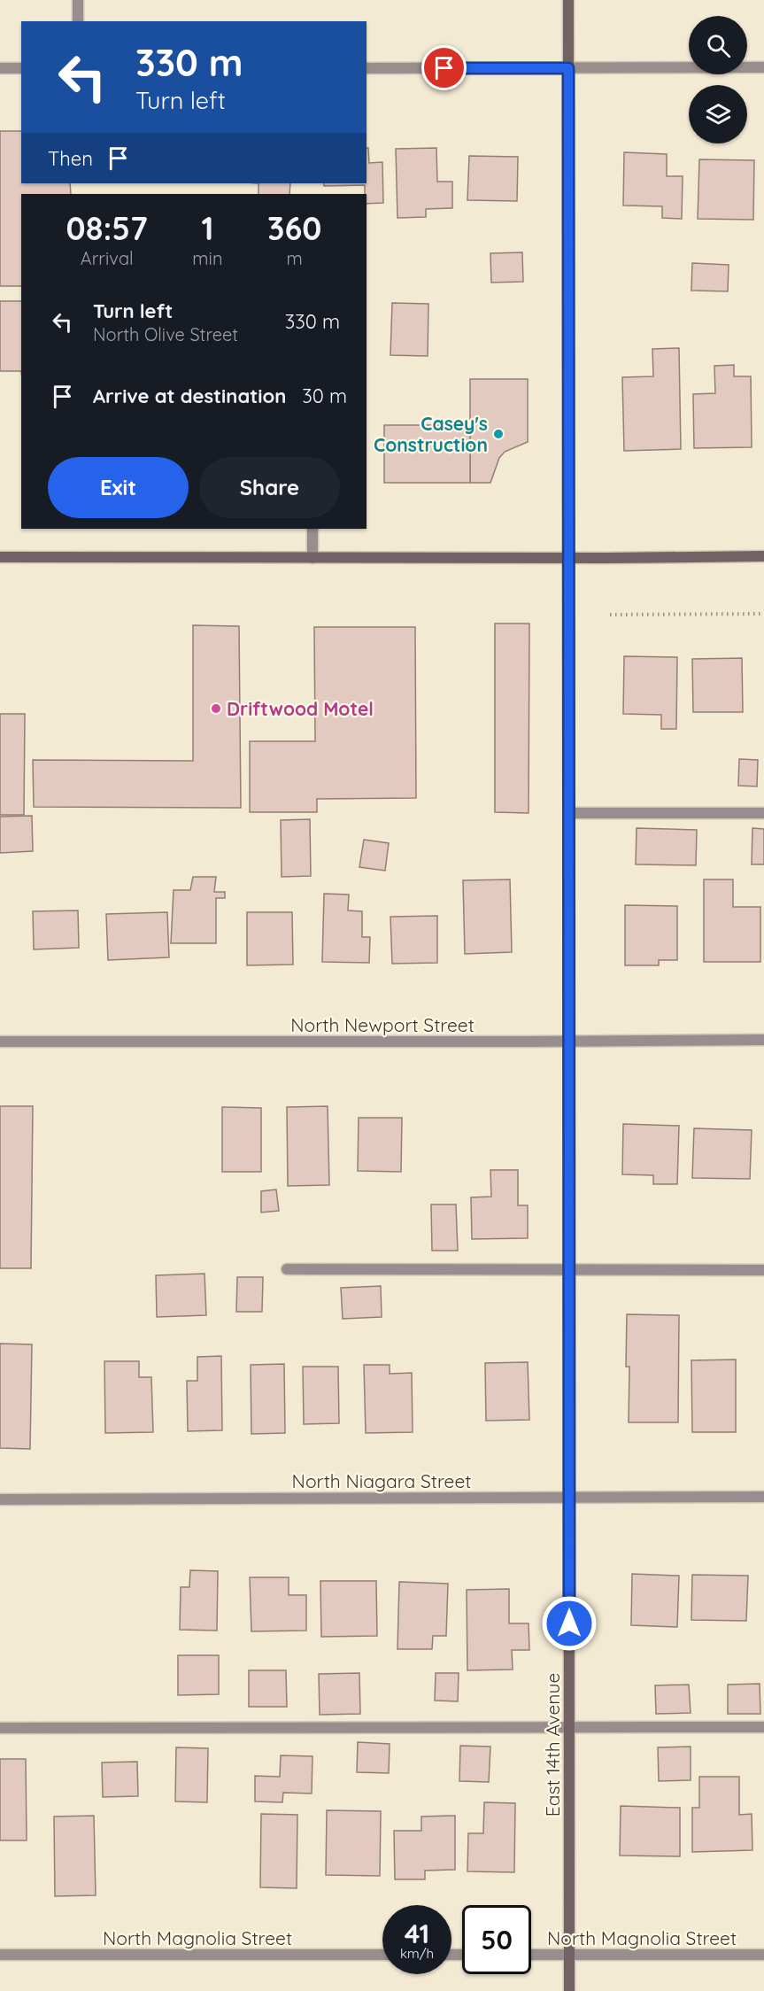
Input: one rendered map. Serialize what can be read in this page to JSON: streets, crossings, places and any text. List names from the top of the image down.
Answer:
{
  "streets": {
    "main road": ["East 14th Avenue"],
    "street": ["North Newport Street", "North Niagara Street", "North Magnolia Street"]
  },
  "crossings": [
    ["North Newport Street", "East 14th Avenue"],
    ["North Niagara Street", "East 14th Avenue"],
    ["East 14th Avenue", "North Magnolia Street"]
  ],
  "places": ["Casey's Construction", "Driftwood Motel"],
  "page": {
    "turn": ["330 m", "Turn left"],
    "then": "Then",
    "eta": [
      "08:57",
      "Arrival",
      "1",
      "min",
      "360",
      "m"
    ],
    "list": [
      {
        "name": "Turn left",
        "note": "North Olive Street",
        "value": "330 m"
      },
      {
        "name": "Arrive at destination",
        "value": "30 m"
      }
    ],
    "buttons": ["Exit", "Share"],
    "speed": "41 km/h",
    "limit": "50"
  }
}
